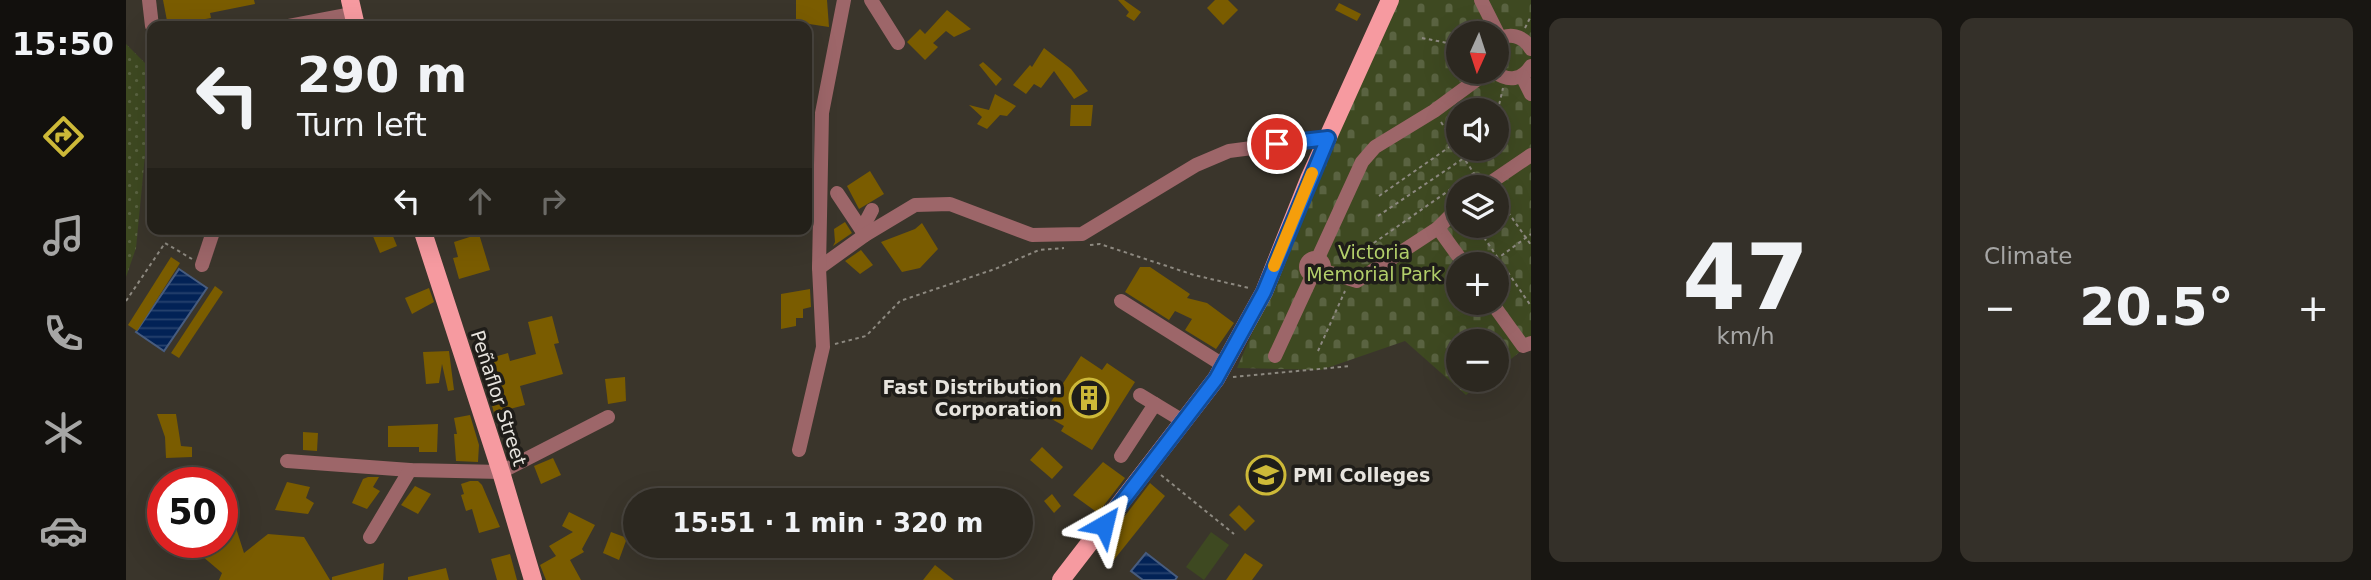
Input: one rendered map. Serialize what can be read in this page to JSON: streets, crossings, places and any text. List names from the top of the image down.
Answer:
{
  "streets": {
    "main road": ["Peñaflor Street"]
  },
  "parks": ["Victoria Memorial Park"],
  "places": {
    "building": ["Fast Distribution Corporation"],
    "school or university": ["PMI Colleges"]
  },
  "north": "bottom",
  "page": {
    "tabs": "15:50",
    "tile": [
      ["47", "km/h"],
      "Climate"
    ],
    "map_buttons": ["+", "−"],
    "turn": ["290 m", "Turn left"],
    "heat": ["−", "20.5°", "+"],
    "limit": "50",
    "trip": "15:51 · 1 min · 320 m"
  }
}
